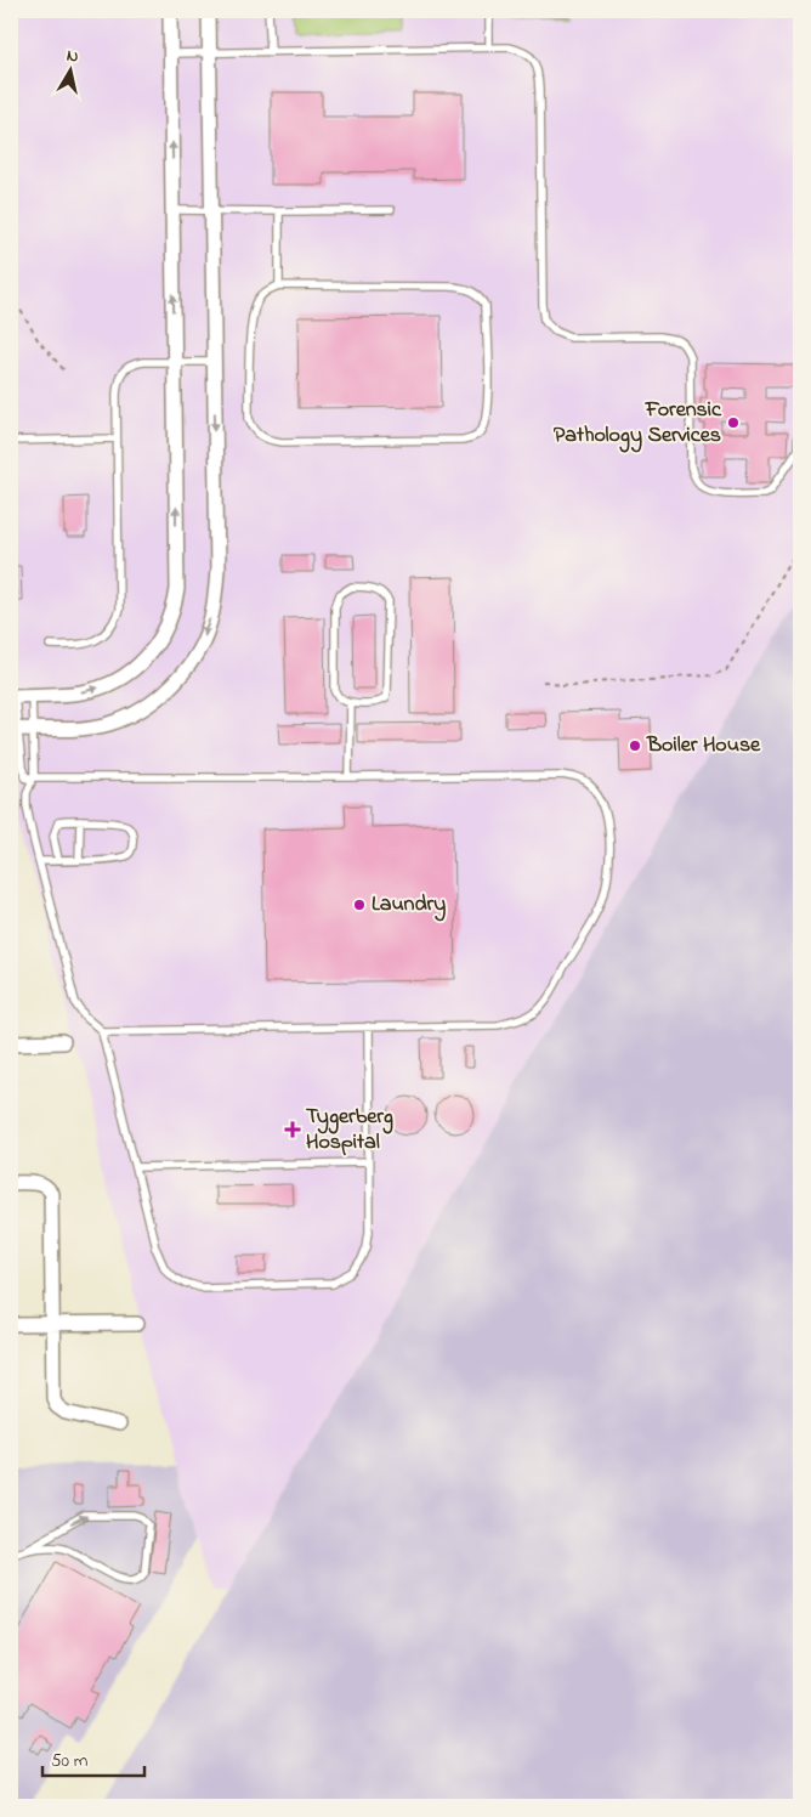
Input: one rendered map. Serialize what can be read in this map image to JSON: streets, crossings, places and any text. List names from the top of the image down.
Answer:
{
  "places": {
    "other": ["Forensic Pathology Services", "Boiler House", "Laundry"],
    "health": ["Tygerberg Hospital"]
  },
  "scale_bar": "50 m",
  "north": "top"
}
